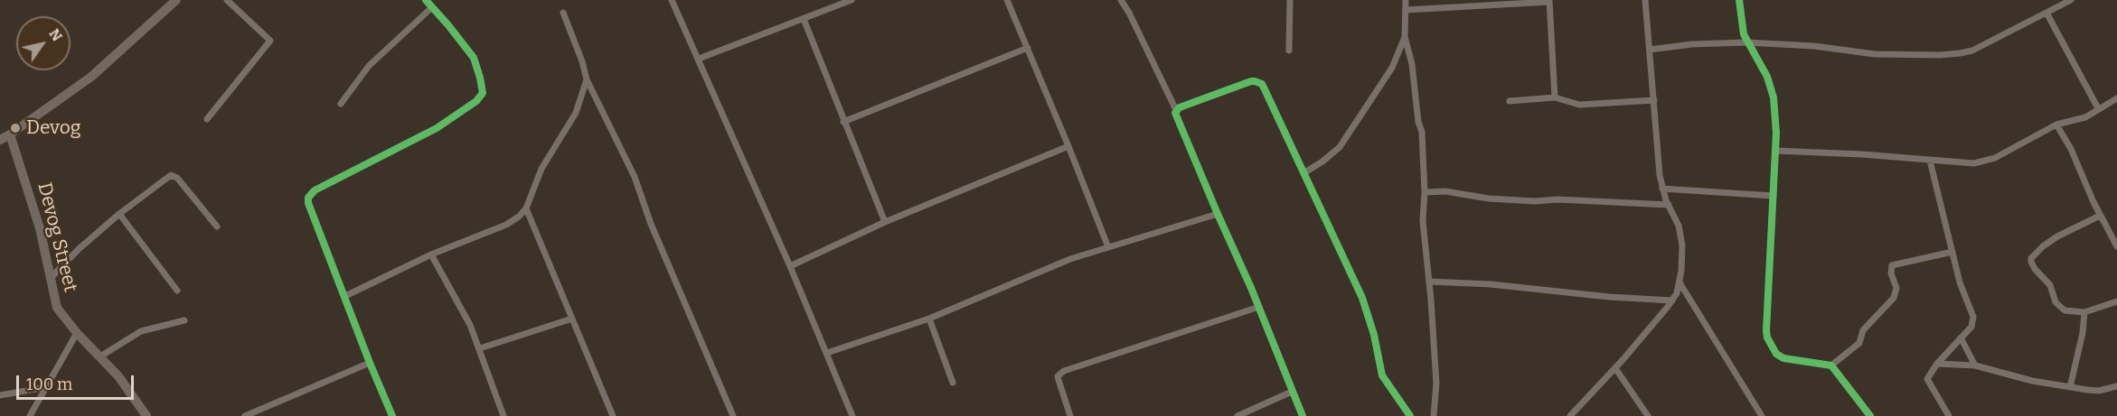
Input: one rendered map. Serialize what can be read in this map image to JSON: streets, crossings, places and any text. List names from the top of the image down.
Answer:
{
  "streets": {
    "street": ["Devog Street"]
  },
  "places": ["Devog"],
  "scale_bar": "100 m",
  "north": "top right"
}
